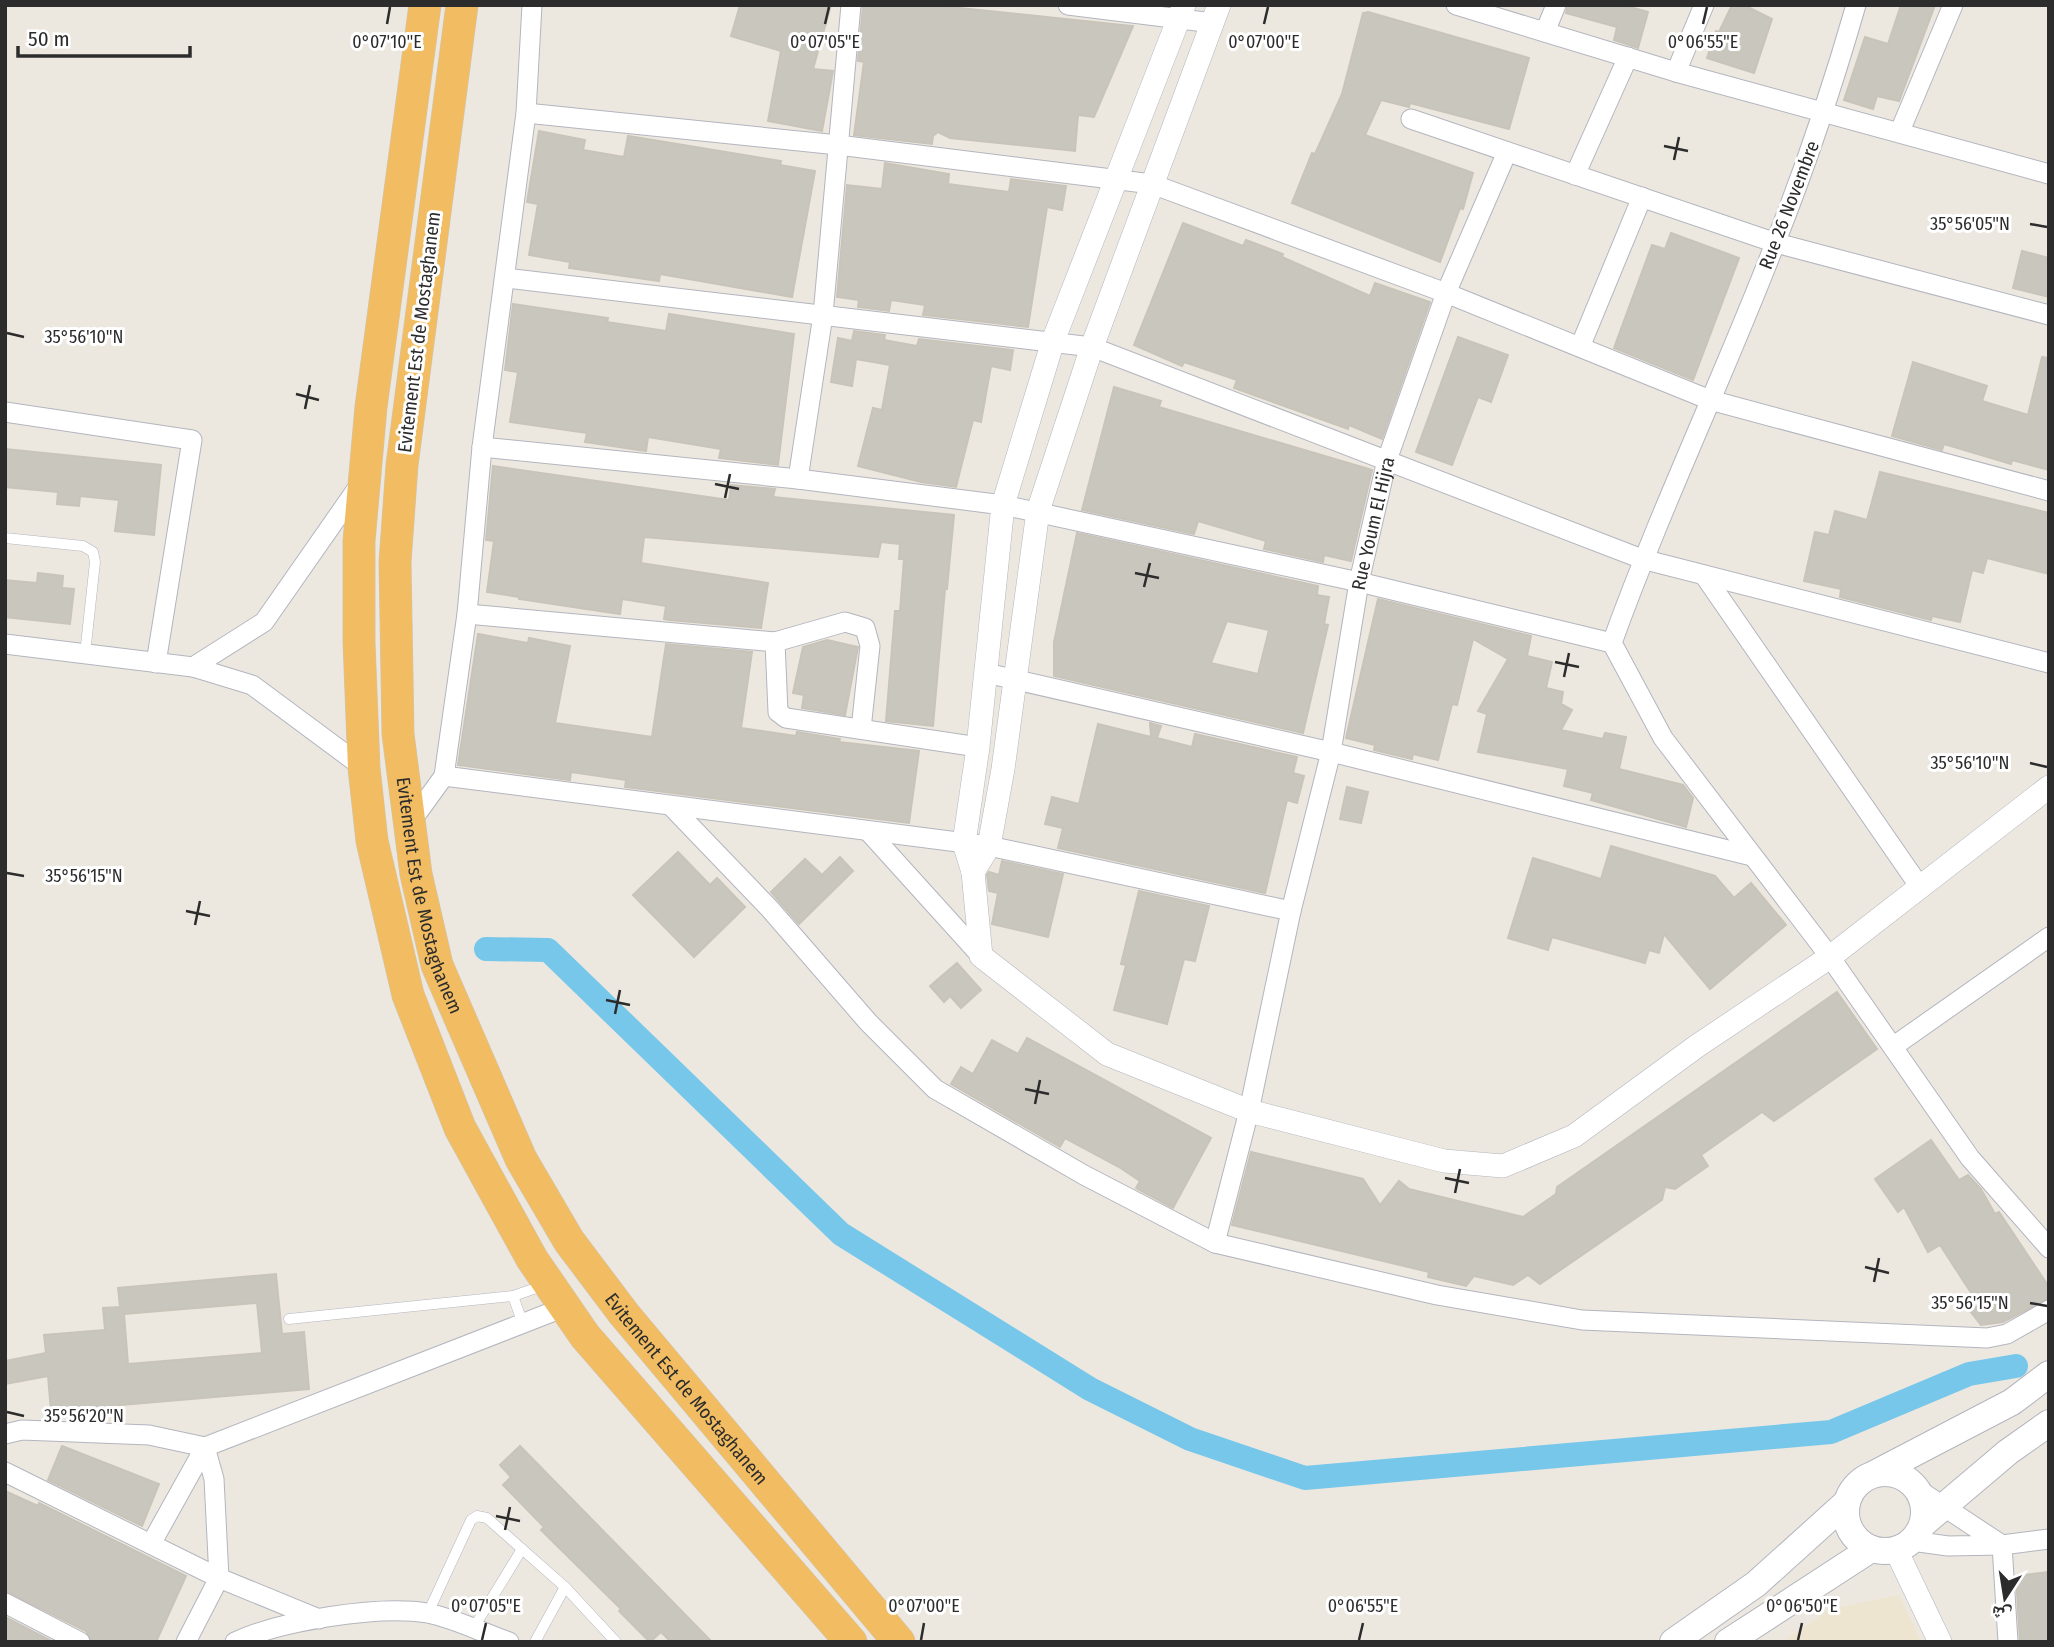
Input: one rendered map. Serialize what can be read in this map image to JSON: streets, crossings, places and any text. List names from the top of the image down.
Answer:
{
  "streets": {
    "highway": ["Evitement Est de Mostaghanem"],
    "street": ["Rue 26 Novembre", "Rue Youm El Hijra"]
  },
  "scale_bar": "50 m",
  "north": "bottom",
  "coordinates": [
    "0°07'10\"E",
    "0°07'05\"E",
    "0°07'00\"E",
    "0°06'55\"E",
    "35°56'05\"N",
    "35°56'10\"N",
    "35°56'15\"N",
    "35°56'20\"N",
    "0°06'50\"E"
  ]
}
